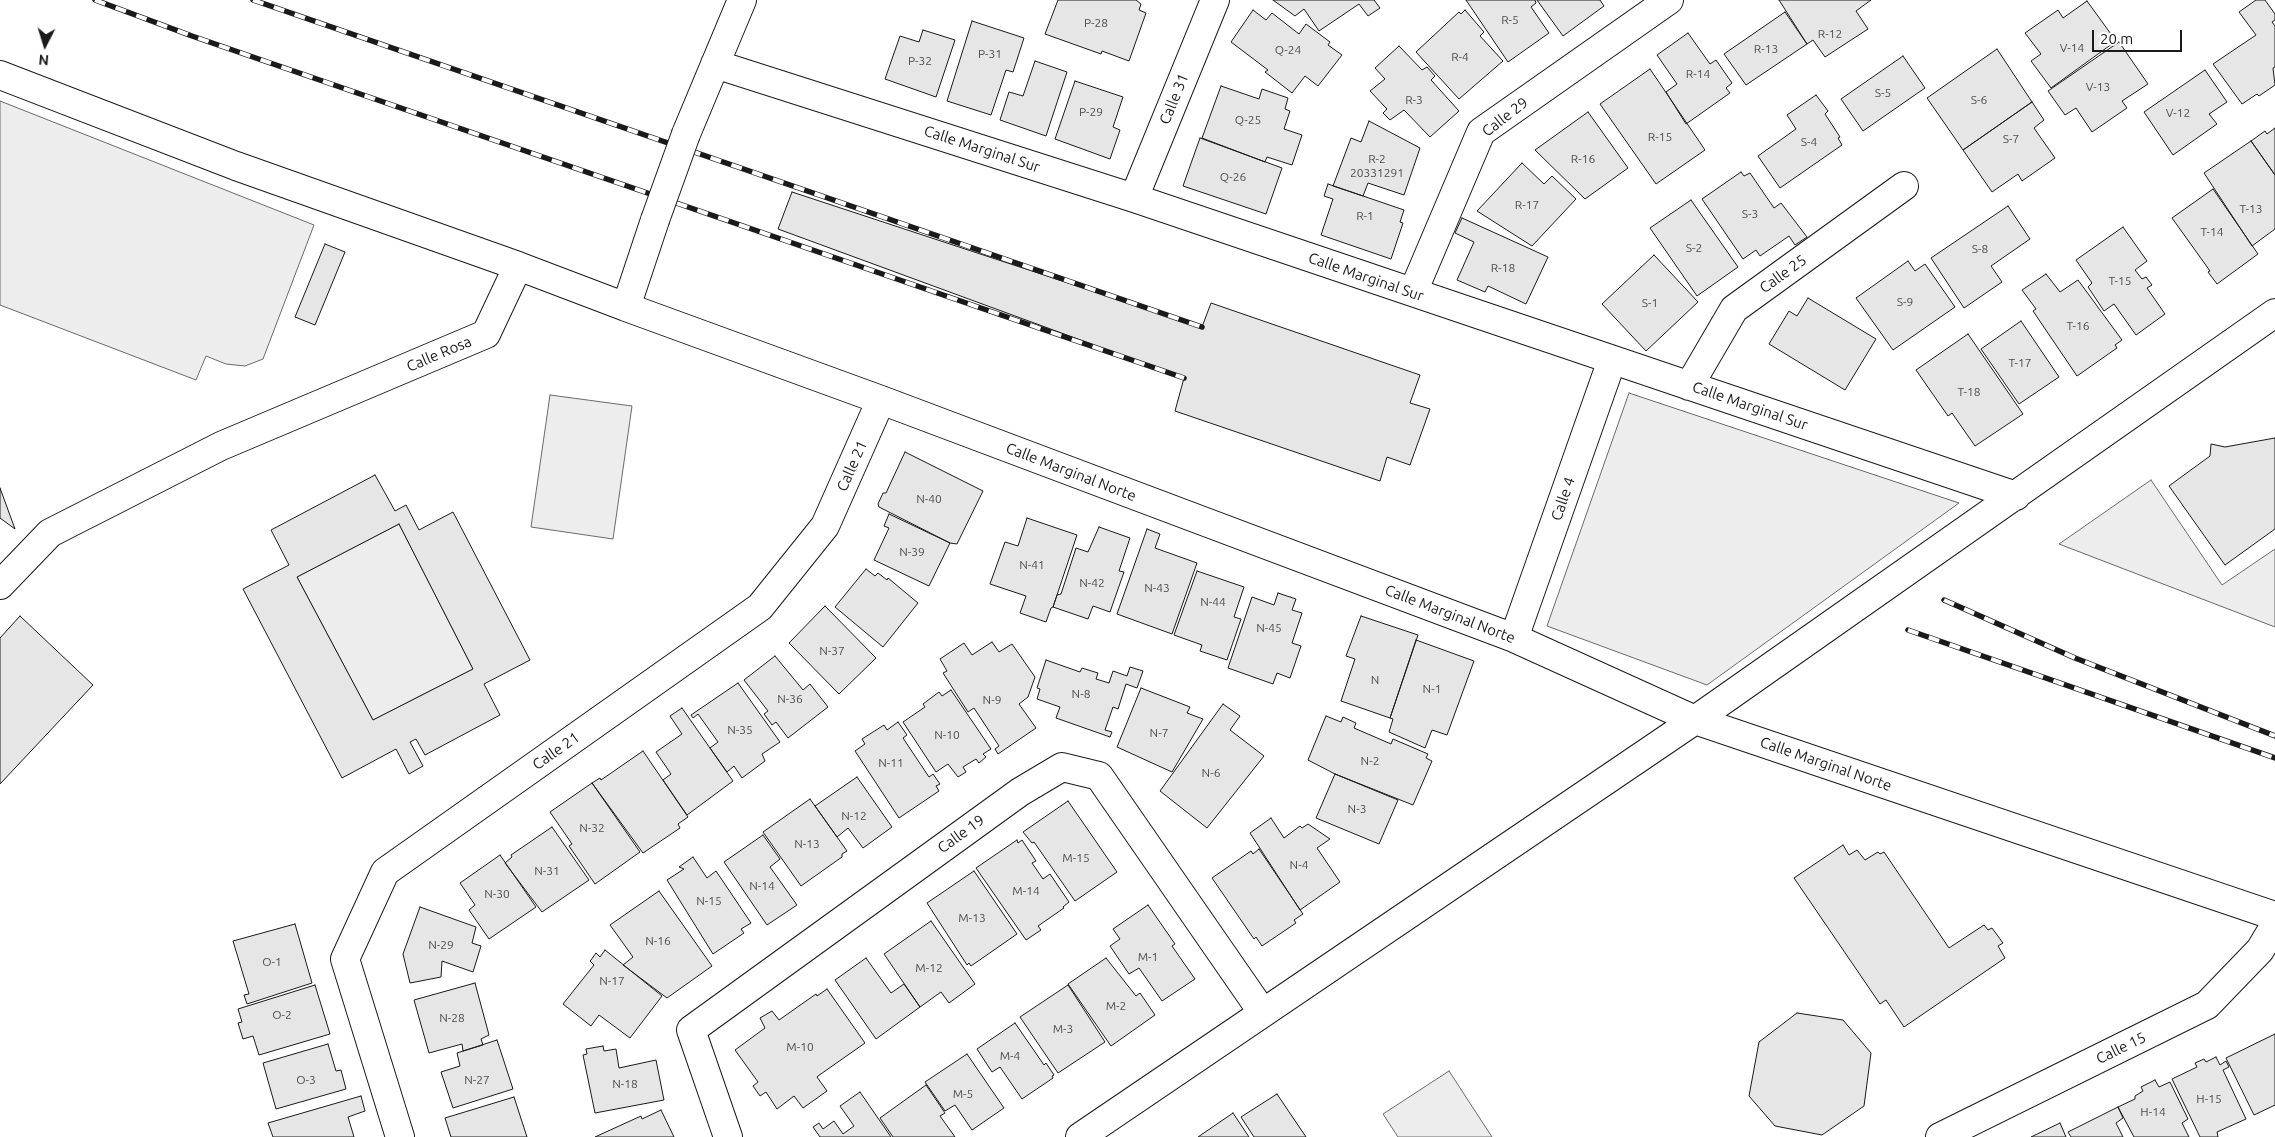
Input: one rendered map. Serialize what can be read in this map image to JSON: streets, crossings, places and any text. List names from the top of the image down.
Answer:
{
  "streets": {
    "street": [
      "Calle 31",
      "Calle 29",
      "Calle Marginal Sur",
      "Calle 25",
      "Calle Rosa",
      "Calle 21",
      "Calle Marginal Norte",
      "Calle 4",
      "Calle 19",
      "Calle 15"
    ]
  },
  "crossings": [
    ["Calle 31", "Calle Marginal Sur"],
    ["Calle 29", "Calle Marginal Sur"],
    ["Calle Marginal Sur", "Calle 25"],
    ["Calle Marginal Sur", "Calle 4"],
    ["Calle 21", "Calle Marginal Norte"],
    ["Calle Marginal Norte", "Calle 4"]
  ],
  "house_numbers": [
    "R-5",
    "P-28",
    "R-12",
    "V-14",
    "R-13",
    "Q-24",
    "P-31",
    "R-4",
    "P-32",
    "R-14",
    "V-13",
    "S-5",
    "R-3",
    "S-6",
    "P-29",
    "V-12",
    "Q-25",
    "R-15",
    "S-7",
    "S-4",
    "R-2 20331291",
    "R-16",
    "Q-26",
    "R-17",
    "T-13",
    "S-3",
    "R-1",
    "T-14",
    "S-2",
    "S-8",
    "R-18",
    "T-15",
    "S-9",
    "S-1",
    "T-16",
    "T-17",
    "T-18",
    "N-40",
    "N-39",
    "N-41",
    "N-42",
    "N-43",
    "N-44",
    "N-45",
    "N-37",
    "N",
    "N-1",
    "N-8",
    "N-36",
    "N-9",
    "N-35",
    "N-7",
    "N-10",
    "N-2",
    "N-11",
    "N-6",
    "N-3",
    "N-12",
    "N-32",
    "N-13",
    "M-15",
    "N-4",
    "N-31",
    "N-14",
    "M-14",
    "N-30",
    "N-15",
    "M-13",
    "N-16",
    "N-29",
    "M-1",
    "O-1",
    "M-12",
    "N-17",
    "M-2",
    "O-2",
    "N-28",
    "M-3",
    "M-10",
    "M-4",
    "O-3",
    "N-27",
    "N-18",
    "M-5",
    "H-15",
    "H-14"
  ],
  "scale_bar": "20 m",
  "north": "bottom"
}
